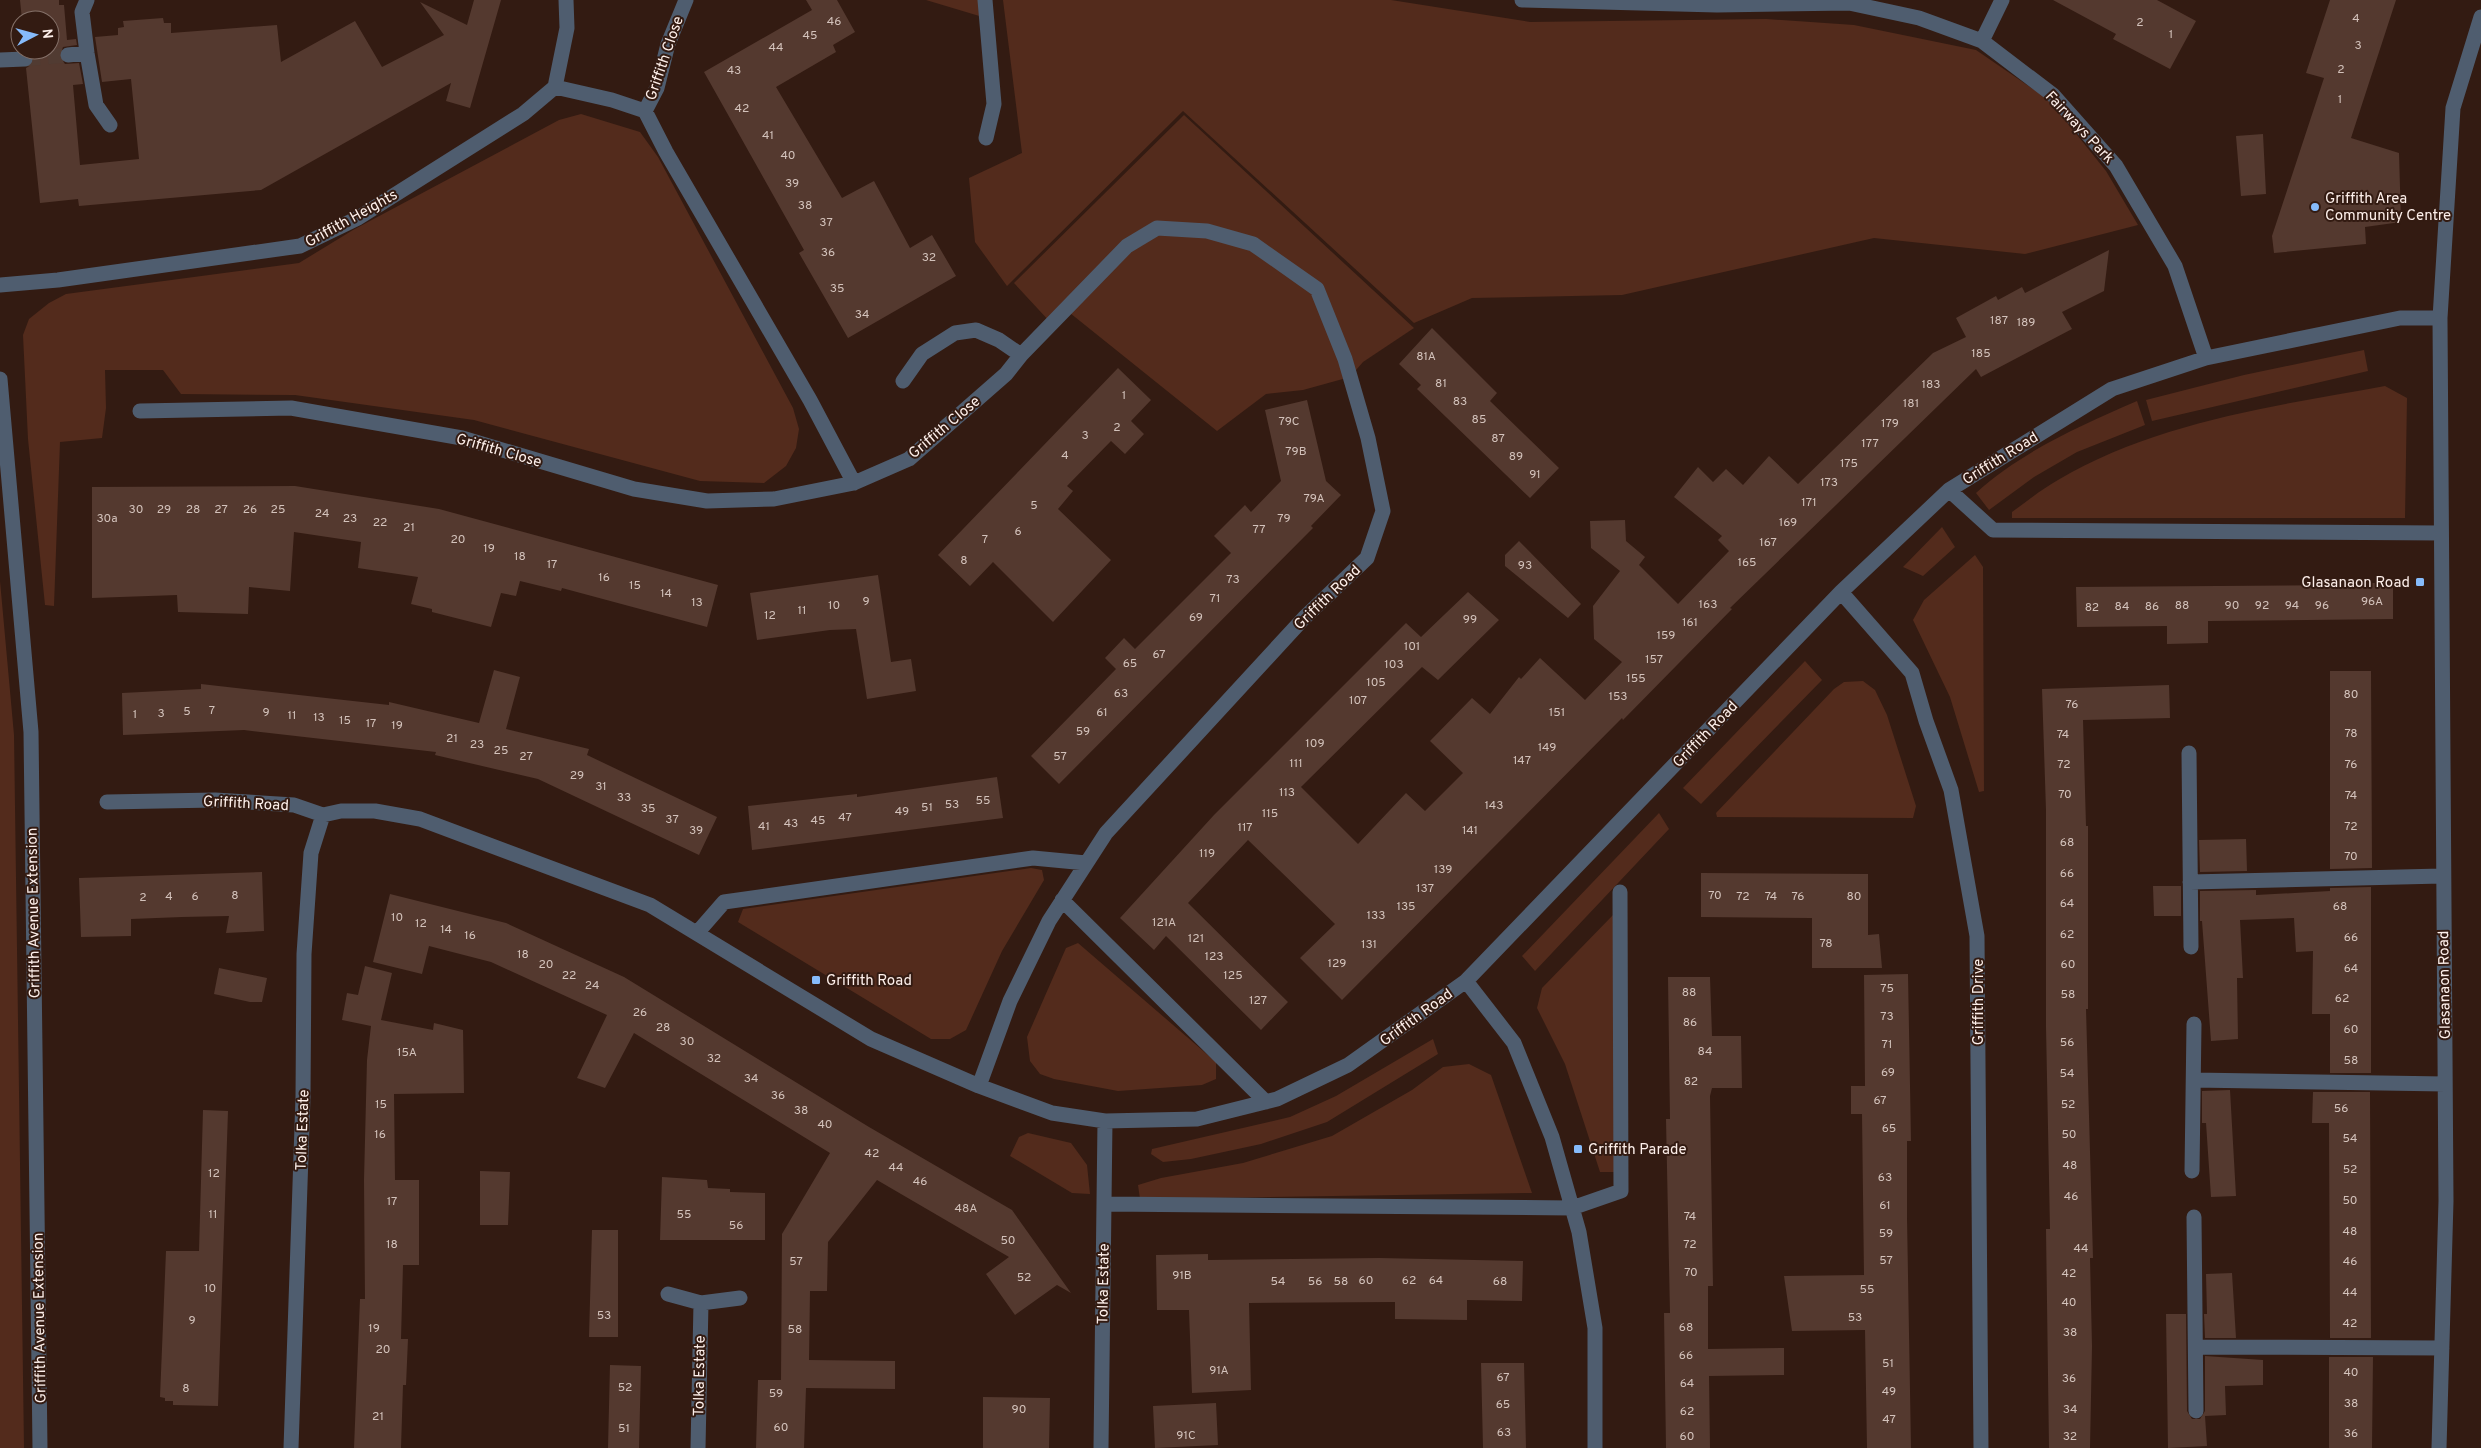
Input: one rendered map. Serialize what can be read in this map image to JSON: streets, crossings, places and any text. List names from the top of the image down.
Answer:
{
  "streets": {
    "street": [
      "Griffith Close",
      "Fairways Park",
      "Griffith Heights",
      "Griffith Road",
      "Griffith Avenue Extension",
      "Glasanaon Road",
      "Griffith Drive",
      "Tolka Estate"
    ]
  },
  "crossings": [
    ["Griffith Close", "Griffith Road"],
    ["Fairways Park", "Griffith Road"],
    ["Griffith Road", "Glasanaon Road"],
    ["Griffith Road", "Griffith Drive"],
    ["Griffith Road", "Tolka Estate"]
  ],
  "places": {
    "other": ["Griffith Area Community Centre"],
    "transit": ["Glasanaon Road", "Griffith Road", "Griffith Parade"]
  },
  "house_numbers": [
    "4",
    "46",
    "2",
    "1",
    "45",
    "3",
    "44",
    "2",
    "43",
    "1",
    "42",
    "41",
    "40",
    "39",
    "38",
    "37",
    "36",
    "32",
    "35",
    "34",
    "187",
    "189",
    "185",
    "81A",
    "81",
    "183",
    "1",
    "83",
    "181",
    "85",
    "79C",
    "179",
    "2",
    "3",
    "87",
    "177",
    "79B",
    "4",
    "89",
    "175",
    "91",
    "173",
    "79A",
    "171",
    "5",
    "30",
    "29",
    "28",
    "27",
    "26",
    "25",
    "24",
    "30a",
    "23",
    "79",
    "22",
    "169",
    "21",
    "77",
    "6",
    "20",
    "7",
    "167",
    "19",
    "18",
    "8",
    "165",
    "17",
    "93",
    "16",
    "73",
    "15",
    "14",
    "71",
    "9",
    "96A",
    "13",
    "163",
    "10",
    "88",
    "90",
    "92",
    "94",
    "96",
    "84",
    "86",
    "82",
    "11",
    "12",
    "69",
    "99",
    "161",
    "159",
    "101",
    "67",
    "157",
    "65",
    "103",
    "155",
    "105",
    "63",
    "80",
    "153",
    "107",
    "76",
    "7",
    "5",
    "9",
    "61",
    "151",
    "3",
    "1",
    "11",
    "13",
    "15",
    "17",
    "19",
    "59",
    "78",
    "74",
    "21",
    "109",
    "23",
    "149",
    "25",
    "27",
    "57",
    "147",
    "111",
    "72",
    "76",
    "29",
    "31",
    "113",
    "70",
    "74",
    "33",
    "55",
    "53",
    "143",
    "51",
    "35",
    "49",
    "115",
    "47",
    "37",
    "45",
    "43",
    "41",
    "72",
    "117",
    "39",
    "141",
    "68",
    "119",
    "70",
    "139",
    "66",
    "137",
    "8",
    "70",
    "4",
    "6",
    "72",
    "74",
    "76",
    "80",
    "2",
    "64",
    "135",
    "68",
    "133",
    "10",
    "121A",
    "12",
    "14",
    "62",
    "16",
    "66",
    "121",
    "78",
    "131",
    "18",
    "123",
    "129",
    "20",
    "60",
    "64",
    "22",
    "125",
    "24",
    "75",
    "88",
    "58",
    "62",
    "127",
    "26",
    "73",
    "86",
    "28",
    "60",
    "30",
    "56",
    "71",
    "84",
    "15A",
    "32",
    "58",
    "69",
    "54",
    "34",
    "82",
    "36",
    "67",
    "15",
    "52",
    "56",
    "38",
    "40",
    "65",
    "16",
    "50",
    "54",
    "42",
    "48",
    "44",
    "52",
    "12",
    "63",
    "46",
    "46",
    "50",
    "17",
    "61",
    "48A",
    "11",
    "55",
    "74",
    "56",
    "48",
    "59",
    "50",
    "18",
    "72",
    "44",
    "57",
    "57",
    "46",
    "70",
    "42",
    "91B",
    "52",
    "60",
    "62",
    "64",
    "54",
    "56",
    "58",
    "68",
    "10",
    "55",
    "44",
    "40",
    "53",
    "53",
    "9",
    "42",
    "68",
    "19",
    "58",
    "38",
    "20",
    "66",
    "51",
    "91A",
    "40",
    "67",
    "36",
    "64",
    "52",
    "8",
    "49",
    "59",
    "38",
    "65",
    "90",
    "34",
    "62",
    "21",
    "47",
    "60",
    "51",
    "63",
    "36",
    "91C",
    "60",
    "32"
  ],
  "north": "right"
}
